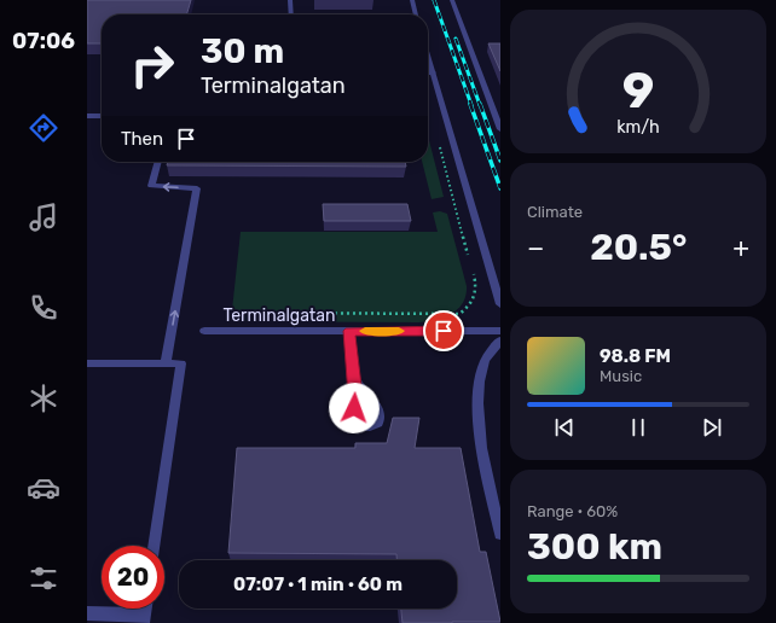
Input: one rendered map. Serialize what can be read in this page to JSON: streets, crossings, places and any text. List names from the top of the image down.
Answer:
{
  "streets": {
    "street": ["Terminalgatan"]
  },
  "page": {
    "tabs": "07:06",
    "turn": ["30 m", "Terminalgatan"],
    "then": "Then",
    "tile": [
      "Climate",
      ["Range · 60%", "300 km"]
    ],
    "heat": ["−", "20.5°", "+"],
    "song": ["98.8 FM", "Music"],
    "limit": "20",
    "trip": "07:07 · 1 min · 60 m",
    "gauge": ["9", "km/h"]
  }
}
